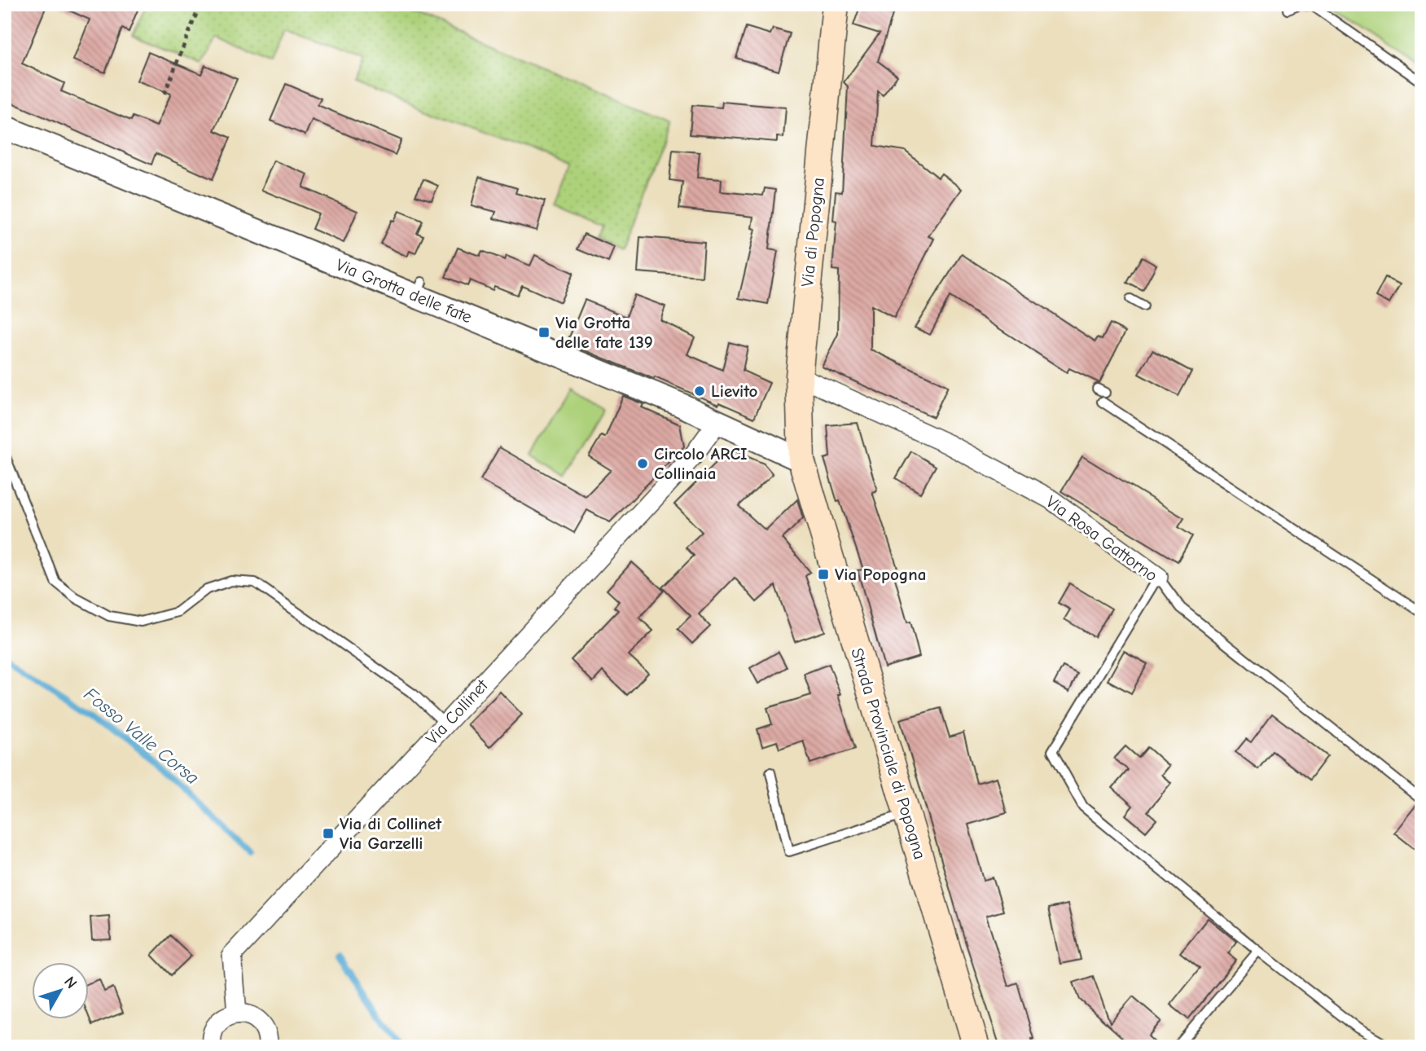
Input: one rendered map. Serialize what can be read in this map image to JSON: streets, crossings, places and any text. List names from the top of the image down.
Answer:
{
  "streets": {
    "main road": ["Via di Popogna", "Strada Provinciale di Popogna"],
    "street": ["Via Grotta delle fate", "Via Rosa Gattorno", "Via Collinet"]
  },
  "crossings": [
    ["Via di Popogna", "Via Grotta delle fate"],
    ["Via di Popogna", "Via Rosa Gattorno"],
    ["Via di Popogna", "Strada Provinciale di Popogna"],
    ["Via Grotta delle fate", "Via Collinet"],
    ["Via Grotta delle fate", "Strada Provinciale di Popogna"]
  ],
  "water": ["Fosso Valle Corsa"],
  "places": {
    "transit": ["Via Grotta delle fate 139", "Via Popogna", "Via di Collinet Via Garzelli"],
    "other": ["Lievito", "Circolo ARCI Collinaia"]
  },
  "north": "top right"
}
